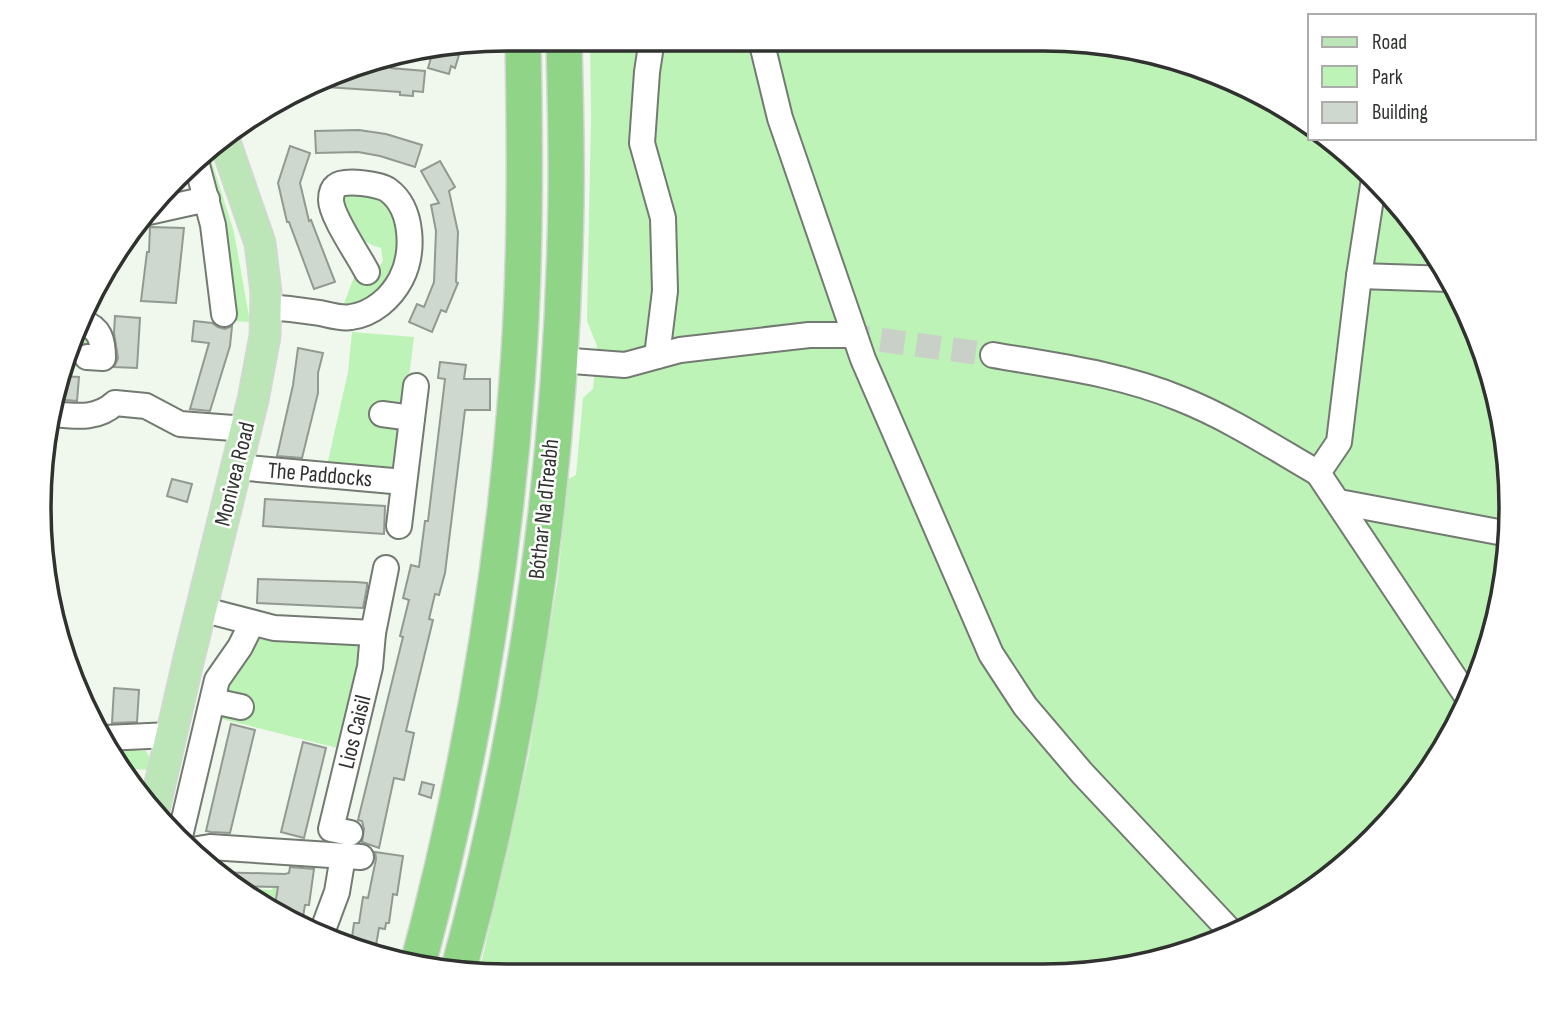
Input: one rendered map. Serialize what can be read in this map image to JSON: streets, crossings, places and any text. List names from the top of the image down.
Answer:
{
  "streets": {
    "highway": ["Bóthar Na dTreabh"],
    "main road": ["Monivea Road"],
    "street": ["The Paddocks", "Lios Caisil"]
  },
  "crossings": [
    ["Monivea Road", "The Paddocks"]
  ],
  "legend": ["Road", "Park", "Building"]
}
